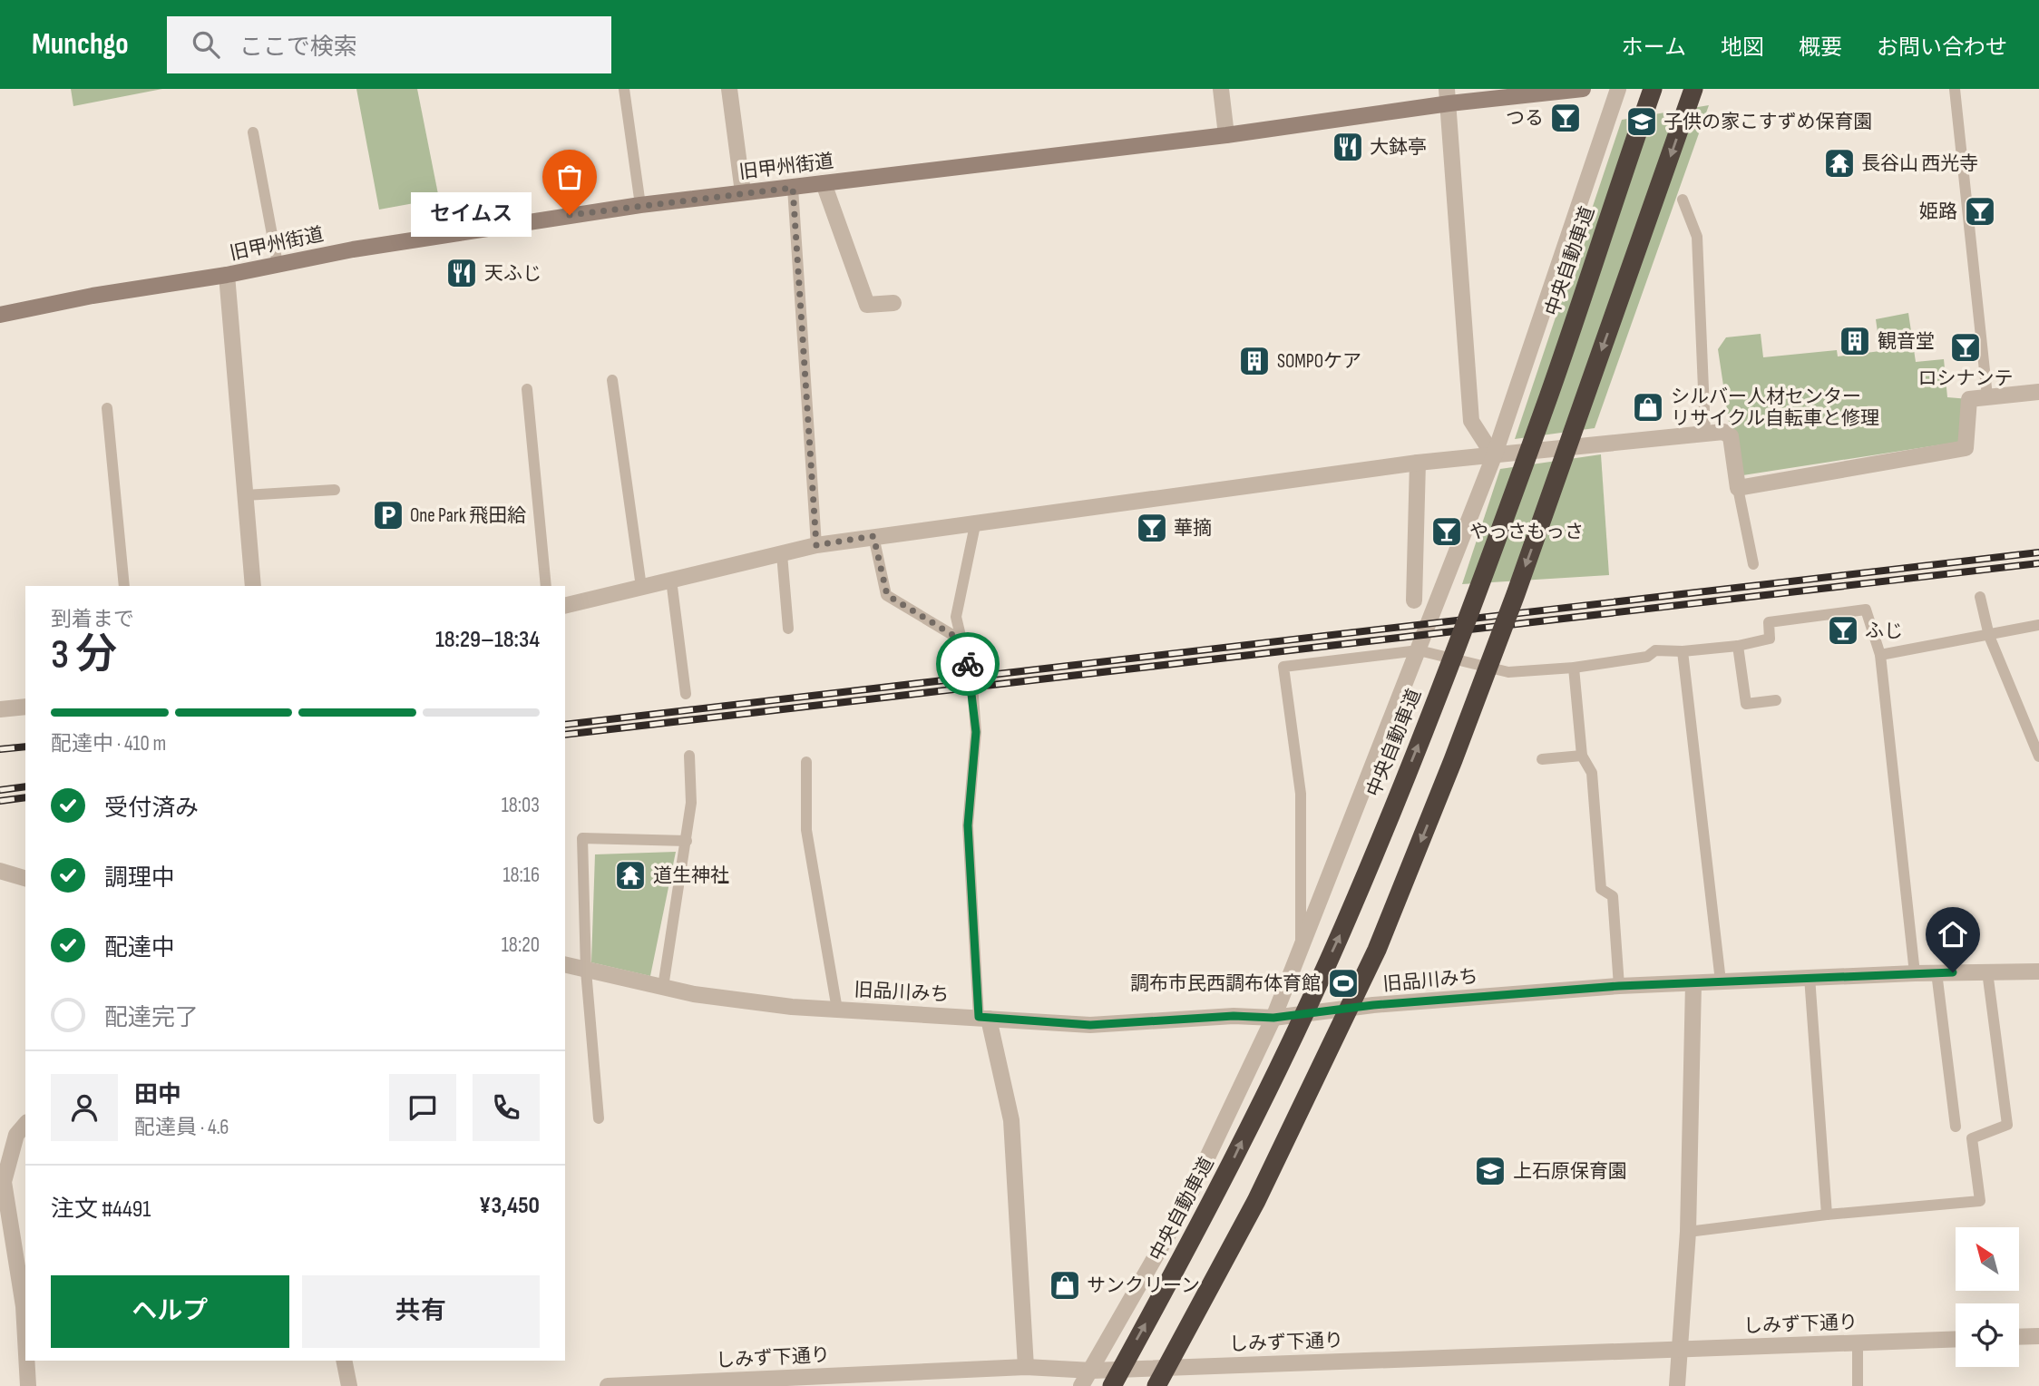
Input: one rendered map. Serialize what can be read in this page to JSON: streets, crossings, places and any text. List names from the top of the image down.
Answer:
{
  "streets": {
    "highway": ["中央自動車道"],
    "main road": ["旧甲州街道"],
    "street": ["旧品川みち", "しみず下通り"]
  },
  "places": {
    "bar": [
      "つる",
      "姫路",
      "ロシナンテ",
      "華摘",
      "やっさもっさ",
      "ふじ"
    ],
    "school or university": ["子供の家こすずめ保育園", "上石原保育園"],
    "restaurant": ["大鉢亭", "天ふじ"],
    "temple": ["長谷山 西光寺", "道生神社"],
    "other": ["セイムス"],
    "building": ["観音堂", "SOMPOケア"],
    "shop": ["シルバー人材センター リサイクル自転車と修理", "サンクリーン"],
    "parking": ["One Park 飛田給"],
    "sports": ["調布市民西調布体育館"]
  },
  "north": "top left",
  "page": {
    "header": "Munchgo",
    "search": "ここで検索",
    "nav": [
      "ホーム",
      "地図",
      "概要",
      "お問い合わせ"
    ],
    "bubble": "セイムス",
    "heading": ["3 分", "到着まで", "18:29–18:34"],
    "panel": [
      "田中",
      "配達員 · 4.6",
      "注文 #4491",
      "¥3,450"
    ],
    "bar": "配達中 · 410 m",
    "list": [
      ["受付済み", "18:03"],
      ["調理中", "18:16"],
      ["配達中", "18:20"],
      "配達完了"
    ],
    "buttons": ["ヘルプ", "共有"]
  }
}
